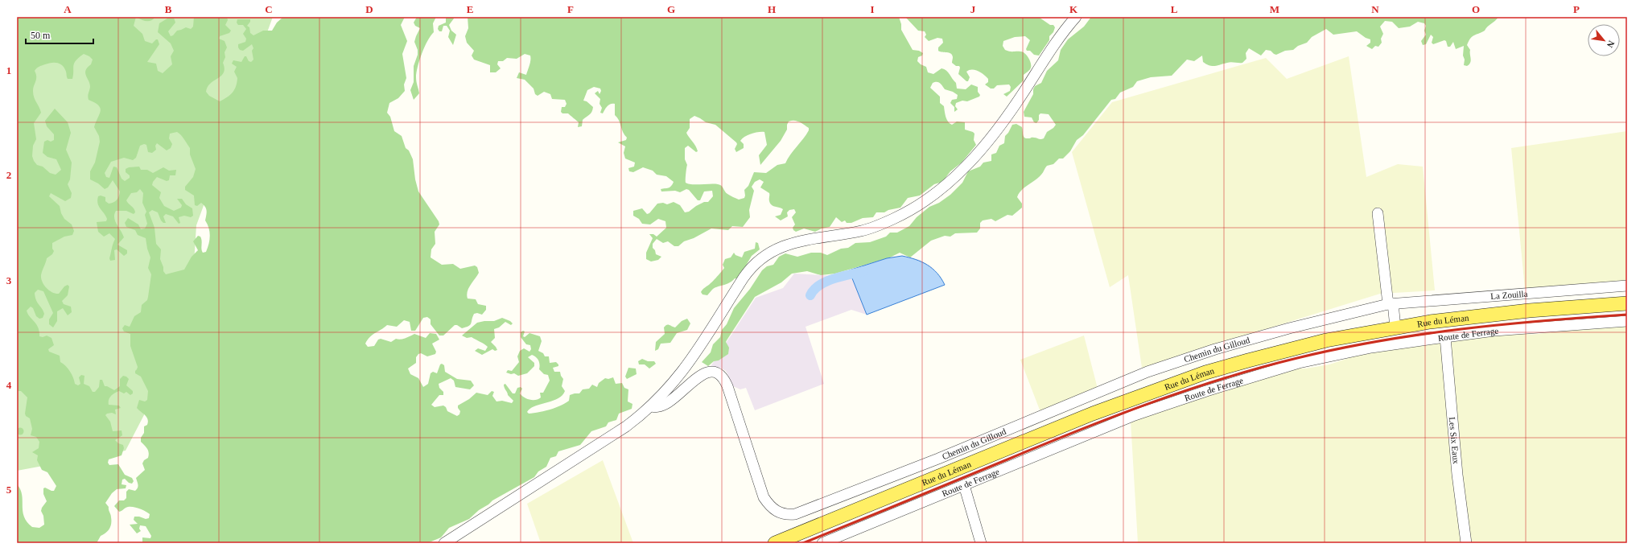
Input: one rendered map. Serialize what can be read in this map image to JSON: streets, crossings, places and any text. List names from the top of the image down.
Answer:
{
  "streets": {
    "main road": ["Rue du Léman"],
    "street": [
      "La Zouilla",
      "Route de Ferrage",
      "Chemin du Gilloud",
      "Les Six Eaux"
    ]
  },
  "crossings": [
    ["La Zouilla", "Chemin du Gilloud"],
    ["Route de Ferrage", "Les Six Eaux"]
  ],
  "scale_bar": "50 m",
  "north": "bottom right",
  "grid": {
    "columns": [
      "A",
      "B",
      "C",
      "D",
      "E",
      "F",
      "G",
      "H",
      "I",
      "J",
      "K",
      "L",
      "M",
      "N",
      "O",
      "P"
    ],
    "rows": [
      "1",
      "2",
      "3",
      "4",
      "5"
    ]
  }
}
